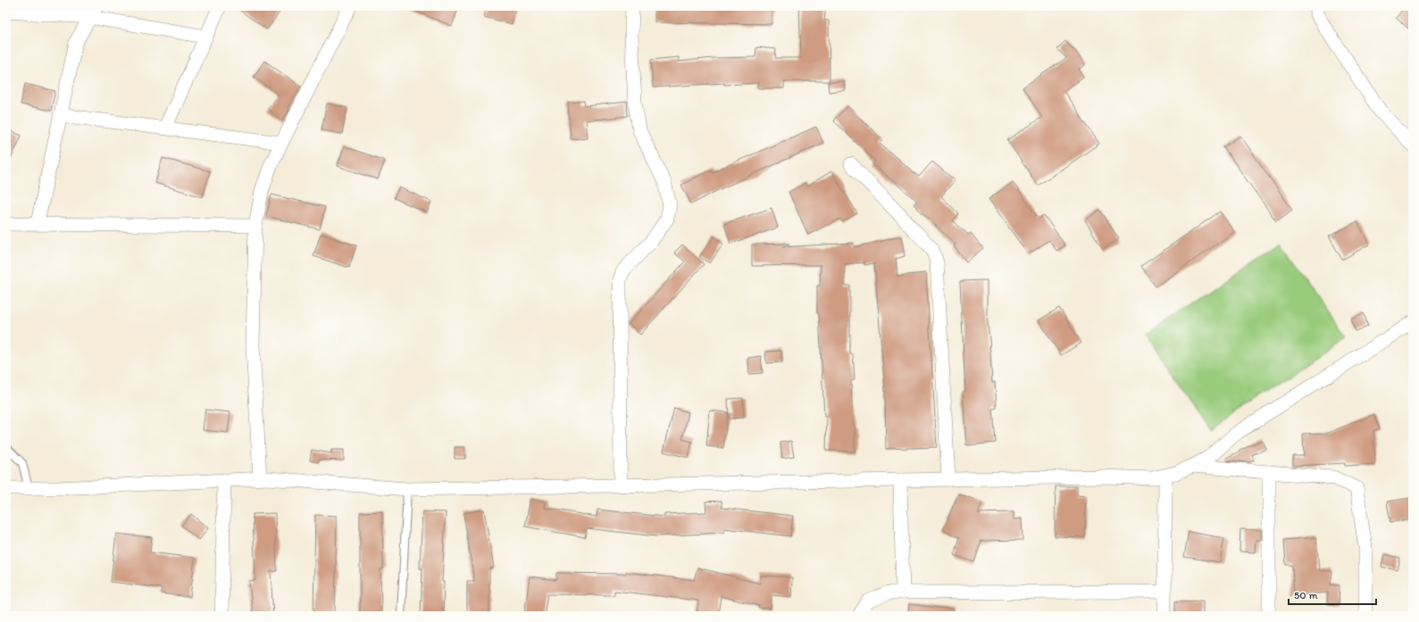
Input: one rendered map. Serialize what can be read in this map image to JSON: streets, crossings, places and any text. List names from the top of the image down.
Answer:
{
  "scale_bar": "50 m"
}
